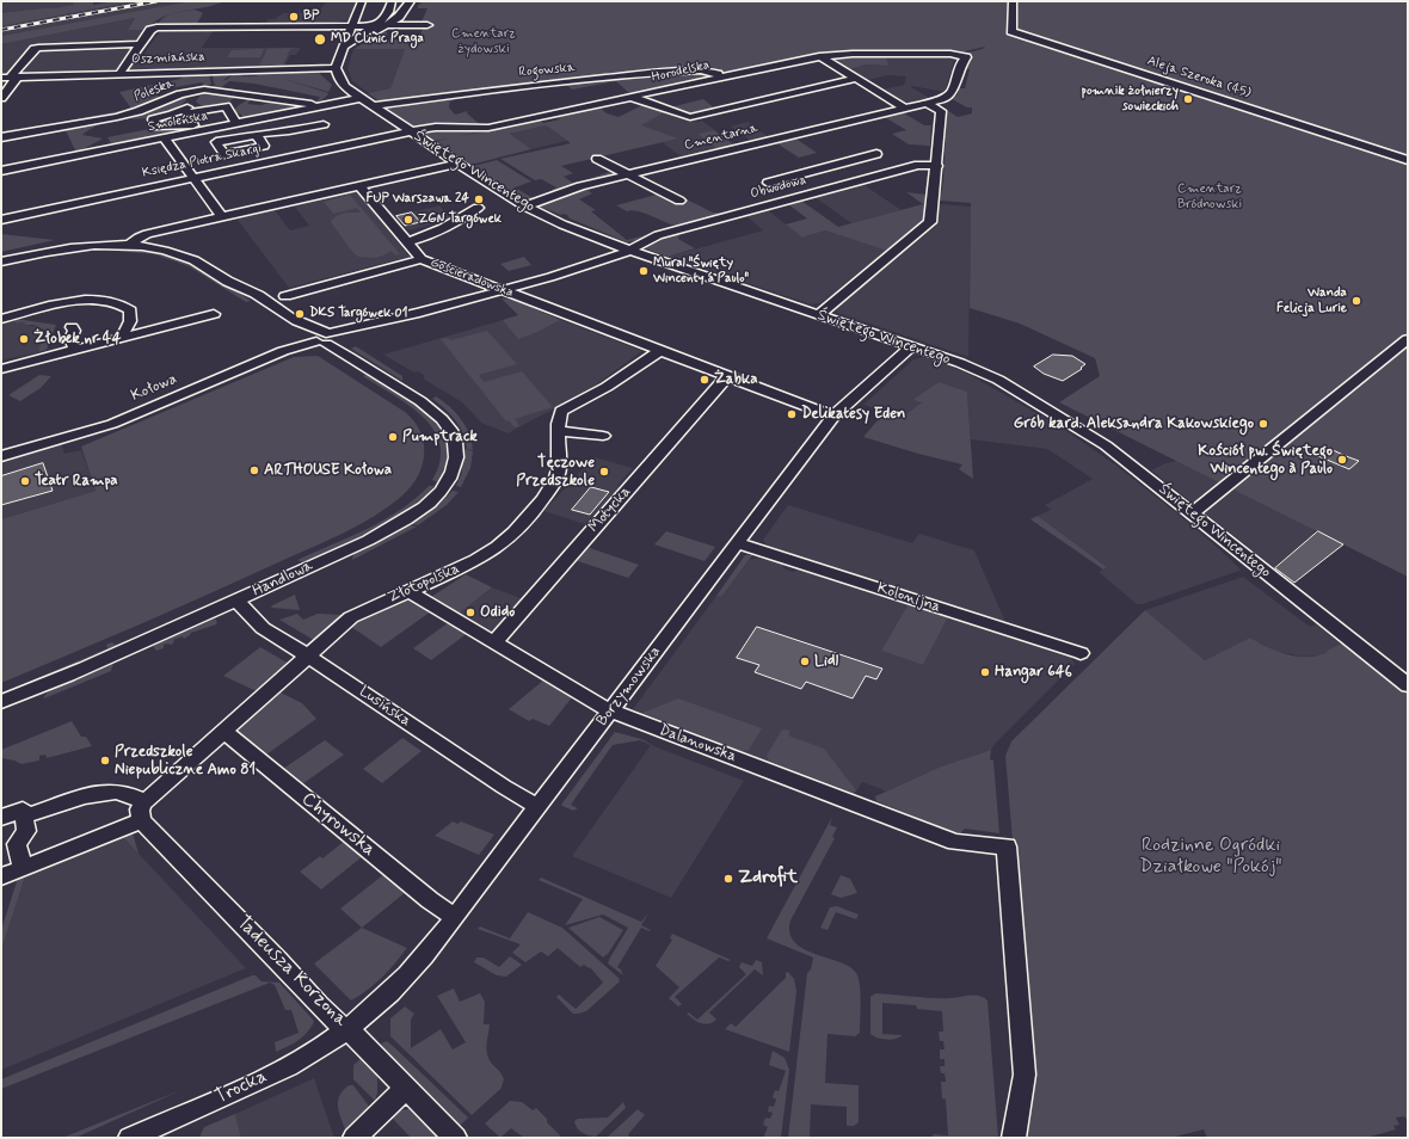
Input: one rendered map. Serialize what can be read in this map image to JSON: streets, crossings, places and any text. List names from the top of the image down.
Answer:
{
  "streets": {
    "street": [
      "Oszmiańska",
      "Rogowska",
      "Horodelska",
      "Aleja Szeroka (45)",
      "Poleska",
      "Smoleńska",
      "Cmentarna",
      "Księdza Piotra Skargi",
      "Świętego Wincentego",
      "Obwodowa",
      "Gościeradowska",
      "Kołowa",
      "Motycka",
      "Handlowa",
      "Złotopolska",
      "Kolonijna",
      "Borzymowska",
      "Lusińska",
      "Dalanowska",
      "Chyrowska",
      "Tadeusza Korzona",
      "Trocka"
    ]
  },
  "crossings": [
    ["Oszmiańska", "Świętego Wincentego"],
    ["Rogowska", "Horodelska"],
    ["Rogowska", "Świętego Wincentego"],
    ["Horodelska", "Cmentarna"],
    ["Horodelska", "Księdza Piotra Skargi"],
    ["Horodelska", "Świętego Wincentego"],
    ["Poleska", "Smoleńska"],
    ["Smoleńska", "Świętego Wincentego"],
    ["Cmentarna", "Świętego Wincentego"],
    ["Księdza Piotra Skargi", "Świętego Wincentego"],
    ["Świętego Wincentego", "Obwodowa"],
    ["Świętego Wincentego", "Kołowa"],
    ["Świętego Wincentego", "Borzymowska"],
    ["Obwodowa", "Kołowa"],
    ["Gościeradowska", "Kołowa"],
    ["Gościeradowska", "Motycka"],
    ["Gościeradowska", "Złotopolska"],
    ["Gościeradowska", "Borzymowska"],
    ["Kołowa", "Handlowa"],
    ["Motycka", "Dalanowska"],
    ["Handlowa", "Lusińska"],
    ["Złotopolska", "Lusińska"],
    ["Złotopolska", "Dalanowska"],
    ["Złotopolska", "Chyrowska"],
    ["Złotopolska", "Tadeusza Korzona"],
    ["Kolonijna", "Borzymowska"],
    ["Borzymowska", "Lusińska"],
    ["Borzymowska", "Dalanowska"],
    ["Borzymowska", "Chyrowska"],
    ["Borzymowska", "Tadeusza Korzona"],
    ["Borzymowska", "Trocka"],
    ["Tadeusza Korzona", "Trocka"]
  ],
  "parks": ["Cmentarz żydowski", "Cmentarz Bródnowski", "Rodzinne Ogródki Działkowe \"Pokój\""],
  "places": [
    "BP",
    "MD Clinic Praga",
    "pomnik żołnierzy sowieckich",
    "FUP Warszawa 24",
    "ZGN Targówek",
    "Mural \"Święty Wincenty á Paulo\"",
    "Wanda Felicja Lurie",
    "DKS Targówek 01",
    "Żłobek nr 44",
    "Żabka",
    "Delikatesy Eden",
    "Grób kard. Aleksandra Kakowskiego",
    "Pumptrack",
    "Kościół pw. Świętego Wincentego à Paulo",
    "ARTHOUSE Kołowa",
    "Tęczowe Przedszkole",
    "Teatr Rampa",
    "Odido",
    "Lidl",
    "Hangar 646",
    "Przedszkole Niepubliczne Amo 81",
    "Zdrofit"
  ]
}
